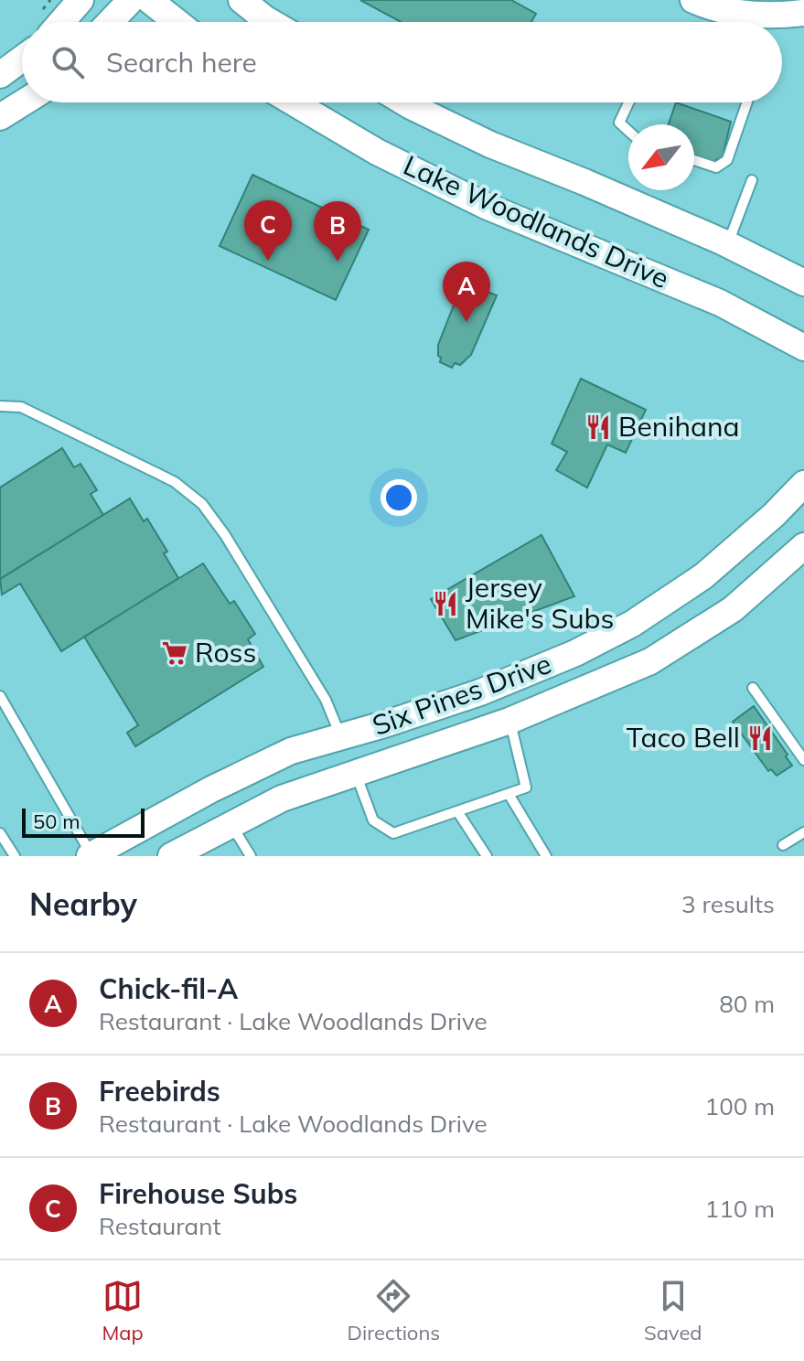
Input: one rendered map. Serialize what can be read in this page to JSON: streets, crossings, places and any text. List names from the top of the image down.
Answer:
{
  "streets": {
    "street": ["Lake Woodlands Drive", "Six Pines Drive"]
  },
  "places": {
    "restaurant": ["Benihana", "Jersey Mike's Subs", "Taco Bell"],
    "supermarket": ["Ross"]
  },
  "scale_bar": "50 m",
  "north": "bottom left",
  "page": {
    "search": "Search here",
    "pins": ["C", "B", "A"],
    "scale": "50 m",
    "heading": ["Nearby", "3 results"],
    "list": [
      {
        "mark": "A",
        "name": "Chick-fil-A",
        "note": "Restaurant · Lake Woodlands Drive",
        "value": "80 m"
      },
      {
        "mark": "B",
        "name": "Freebirds",
        "note": "Restaurant · Lake Woodlands Drive",
        "value": "100 m"
      },
      {
        "mark": "C",
        "name": "Firehouse Subs",
        "note": "Restaurant",
        "value": "110 m"
      }
    ],
    "nav": ["Map", "Directions", "Saved"]
  }
}
